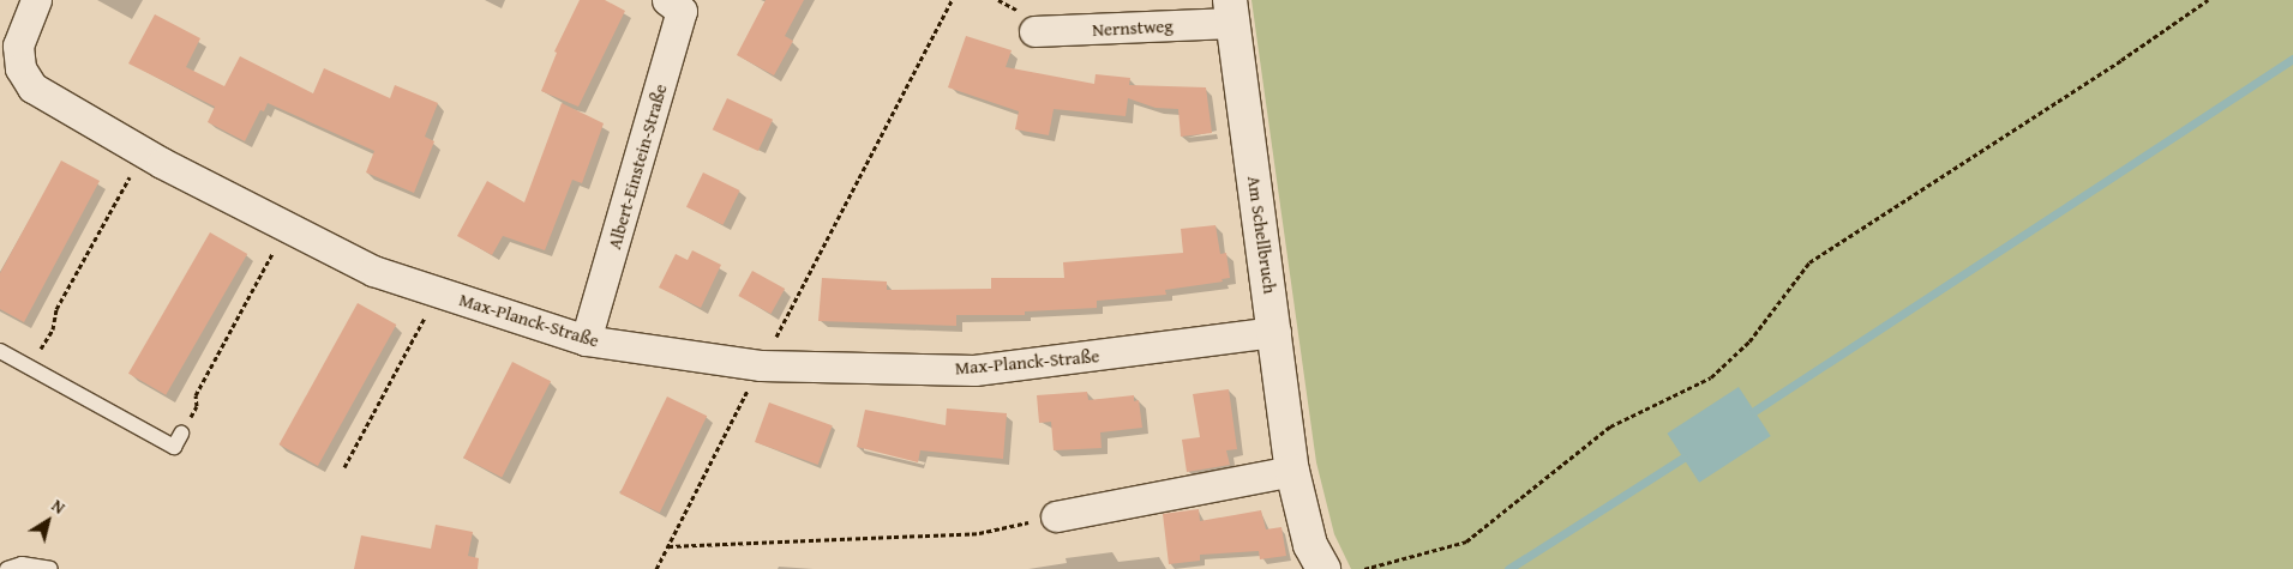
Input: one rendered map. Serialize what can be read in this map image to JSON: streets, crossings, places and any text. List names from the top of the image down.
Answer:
{
  "streets": {
    "street": [
      "Nernstweg",
      "Albert-Einstein-Straße",
      "Am Schellbruch",
      "Max-Planck-Straße"
    ]
  },
  "crossings": [
    ["Nernstweg", "Am Schellbruch"],
    ["Albert-Einstein-Straße", "Max-Planck-Straße"],
    ["Am Schellbruch", "Max-Planck-Straße"]
  ],
  "north": "top right"
}
